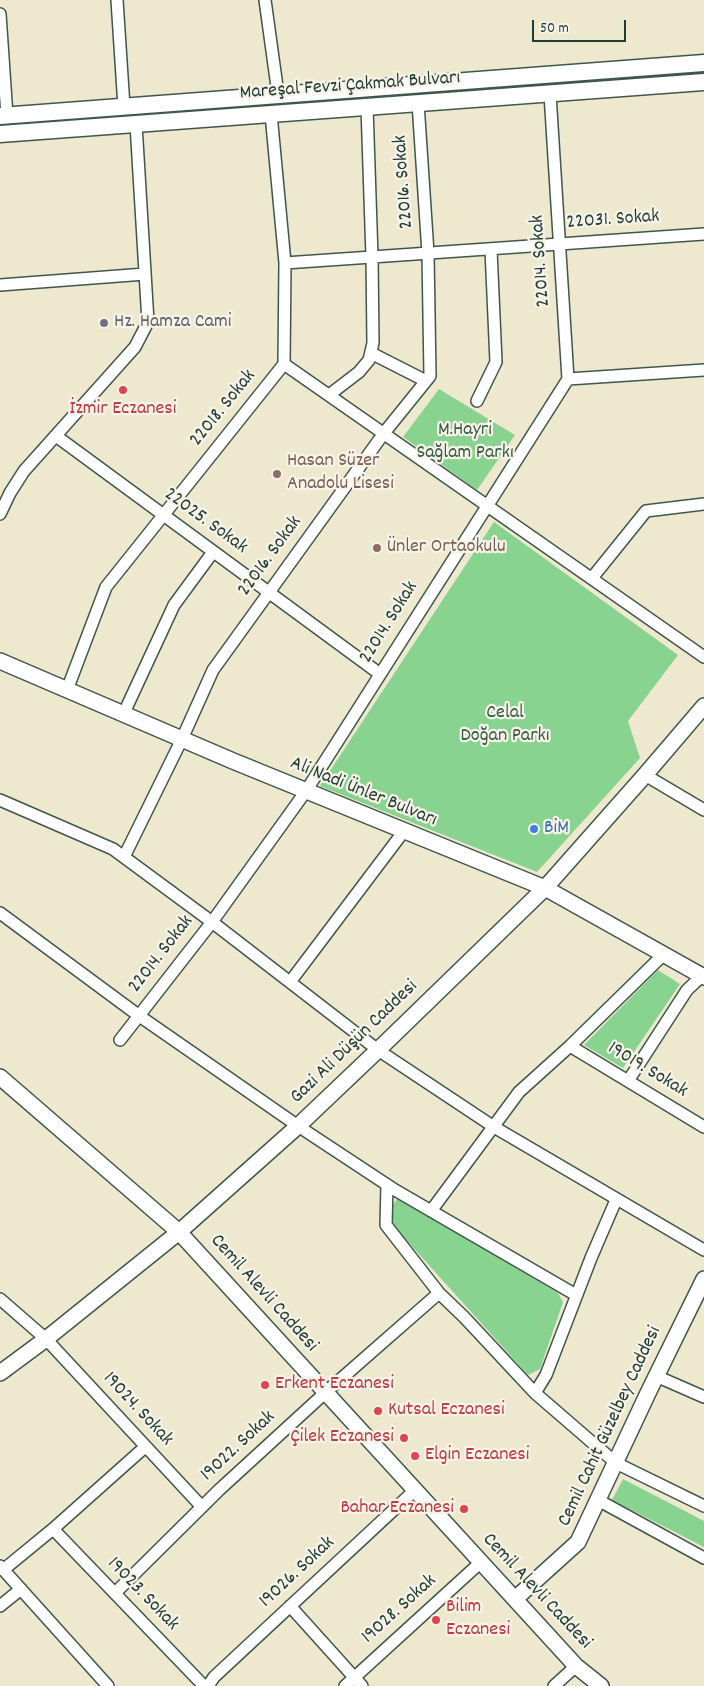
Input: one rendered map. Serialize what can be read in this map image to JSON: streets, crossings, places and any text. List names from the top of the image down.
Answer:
{
  "streets": {
    "main road": ["Mareşal Fevzi Çakmak Bulvarı"],
    "street": [
      "22016. Sokak",
      "22031. Sokak",
      "22014. Sokak",
      "22018. Sokak",
      "22025. Sokak",
      "Ali Nadi Ünler Bulvarı",
      "Gazi Ali Düşün Caddesi",
      "19019. Sokak",
      "Cemil Alevli Caddesi",
      "19024. Sokak",
      "Cemil Cahit Güzelbey Caddesi",
      "19022. Sokak",
      "19026. Sokak",
      "19023. Sokak",
      "19028. Sokak"
    ]
  },
  "crossings": [
    ["Mareşal Fevzi Çakmak Bulvarı", "22016. Sokak"],
    ["Mareşal Fevzi Çakmak Bulvarı", "22014. Sokak"],
    ["Mareşal Fevzi Çakmak Bulvarı", "22018. Sokak"],
    ["22016. Sokak", "22031. Sokak"],
    ["22016. Sokak", "22025. Sokak"],
    ["22016. Sokak", "Ali Nadi Ünler Bulvarı"],
    ["22031. Sokak", "22014. Sokak"],
    ["22031. Sokak", "22018. Sokak"],
    ["22014. Sokak", "22025. Sokak"],
    ["22014. Sokak", "Ali Nadi Ünler Bulvarı"],
    ["22018. Sokak", "22025. Sokak"],
    ["22018. Sokak", "Ali Nadi Ünler Bulvarı"],
    ["Ali Nadi Ünler Bulvarı", "Gazi Ali Düşün Caddesi"],
    ["Gazi Ali Düşün Caddesi", "Cemil Alevli Caddesi"],
    ["Gazi Ali Düşün Caddesi", "19024. Sokak"],
    ["Cemil Alevli Caddesi", "Cemil Cahit Güzelbey Caddesi"],
    ["Cemil Alevli Caddesi", "19022. Sokak"],
    ["Cemil Alevli Caddesi", "19026. Sokak"],
    ["Cemil Alevli Caddesi", "19028. Sokak"],
    ["19024. Sokak", "19022. Sokak"],
    ["19022. Sokak", "19023. Sokak"]
  ],
  "parks": ["M.Hayri Sağlam Parkı", "Celal Doğan Parkı"],
  "places": [
    "Hz. Hamza Cami",
    "İzmir Eczanesi",
    "Hasan Süzer Anadolu Lisesi",
    "Ünler Ortaokulu",
    "BiM",
    "Erkent Eczanesi",
    "Kutsal Eczanesi",
    "Çilek Eczanesi",
    "Elgin Eczanesi",
    "Bahar Eczanesi",
    "Bilim Eczanesi"
  ],
  "scale_bar": "50 m"
}
